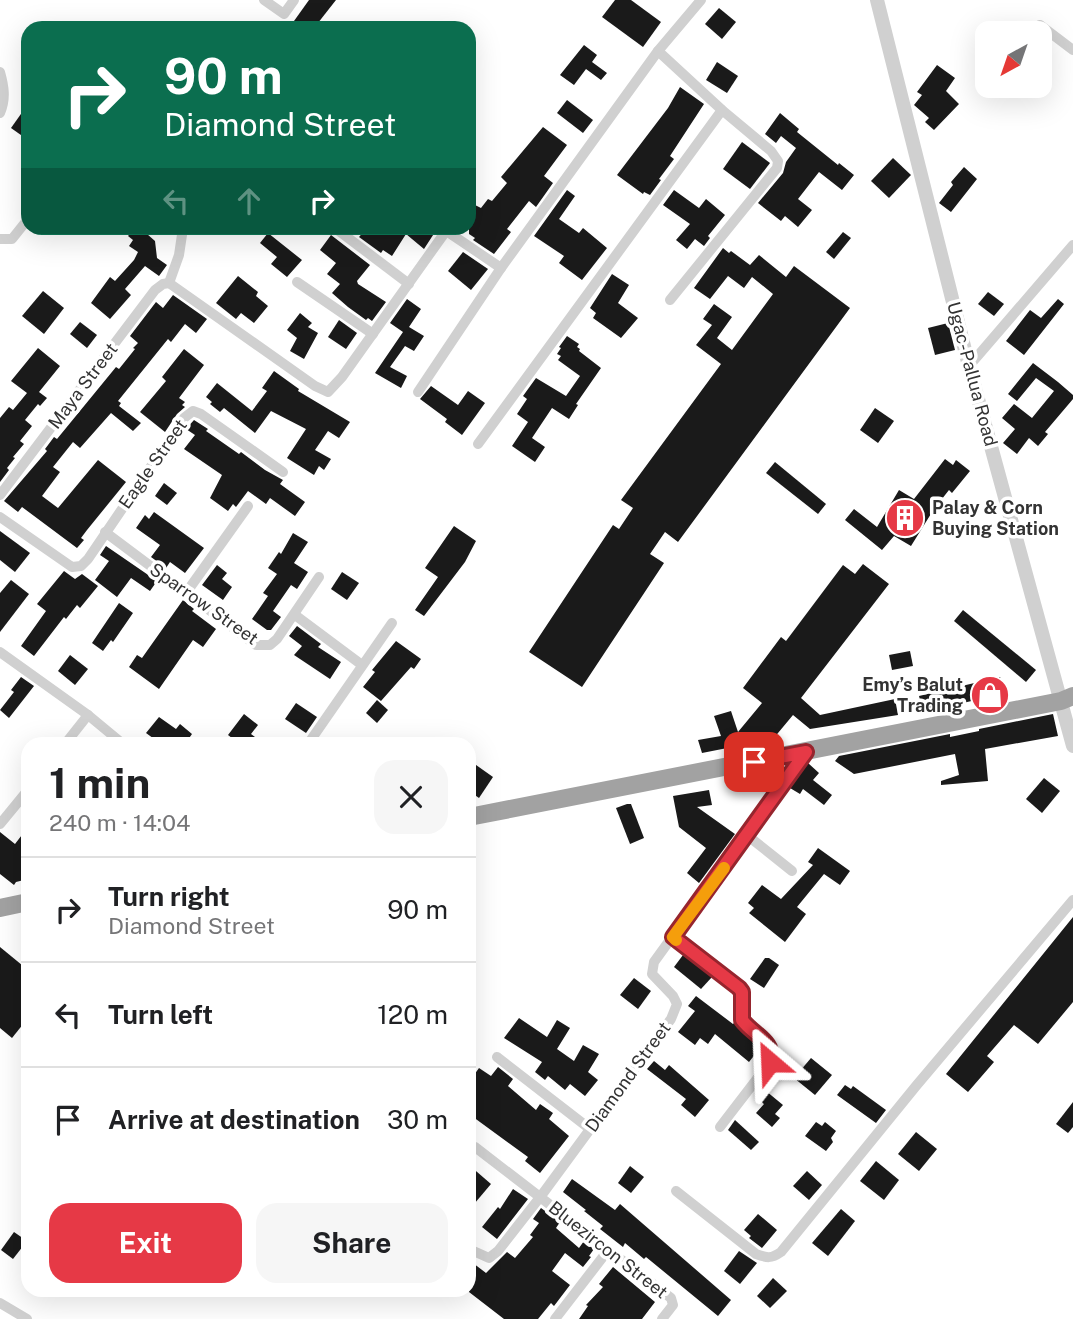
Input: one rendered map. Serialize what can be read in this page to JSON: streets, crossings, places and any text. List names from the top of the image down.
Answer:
{
  "streets": {
    "street": [
      "Ugac-Pallua Road",
      "Maya Street",
      "Eagle Street",
      "Sparrow Street",
      "Diamond Street",
      "Bluezircon Street"
    ]
  },
  "crossings": [
    ["Eagle Street", "Sparrow Street"],
    ["Diamond Street", "Bluezircon Street"]
  ],
  "places": {
    "building": ["Palay & Corn Buying Station"],
    "shop": ["Emy’s Balut Trading"]
  },
  "north": "bottom left",
  "page": {
    "turn": ["90 m", "Diamond Street"],
    "heading": ["1 min", "240 m · 14:04"],
    "list": [
      {
        "name": "Turn right",
        "note": "Diamond Street",
        "value": "90 m"
      },
      {
        "name": "Turn left",
        "value": "120 m"
      },
      {
        "name": "Arrive at destination",
        "value": "30 m"
      }
    ],
    "buttons": ["Exit", "Share"]
  }
}
